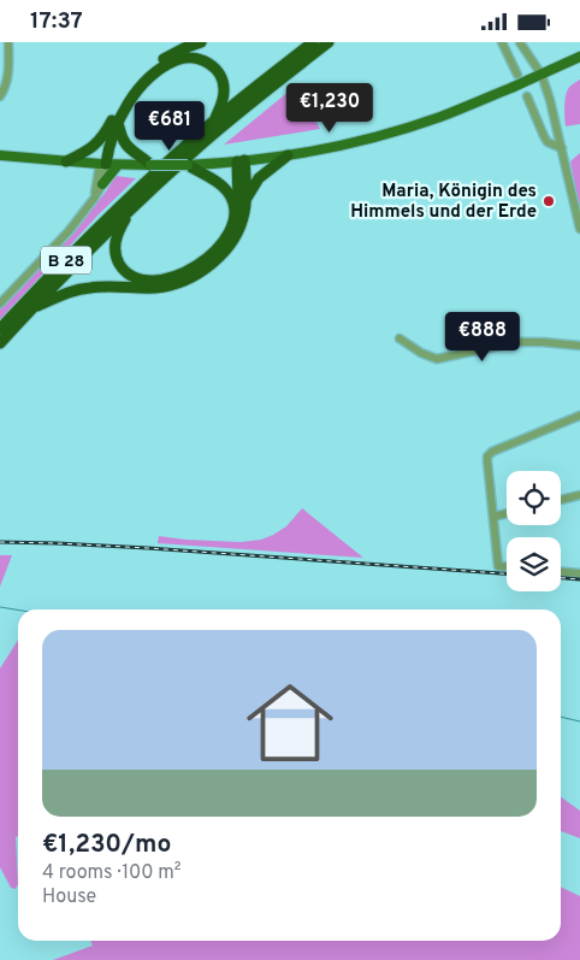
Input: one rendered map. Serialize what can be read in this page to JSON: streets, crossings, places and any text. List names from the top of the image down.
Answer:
{
  "streets": {
    "highway": ["B 28"]
  },
  "places": ["Maria, Königin des Himmels und der Erde"],
  "page": {
    "status": "17:37",
    "price": ["€1,230", "€681", "€888"],
    "list": [
      {
        "name": "€1,230/mo",
        "note": "4 rooms · 100 m² · House"
      }
    ]
  }
}
